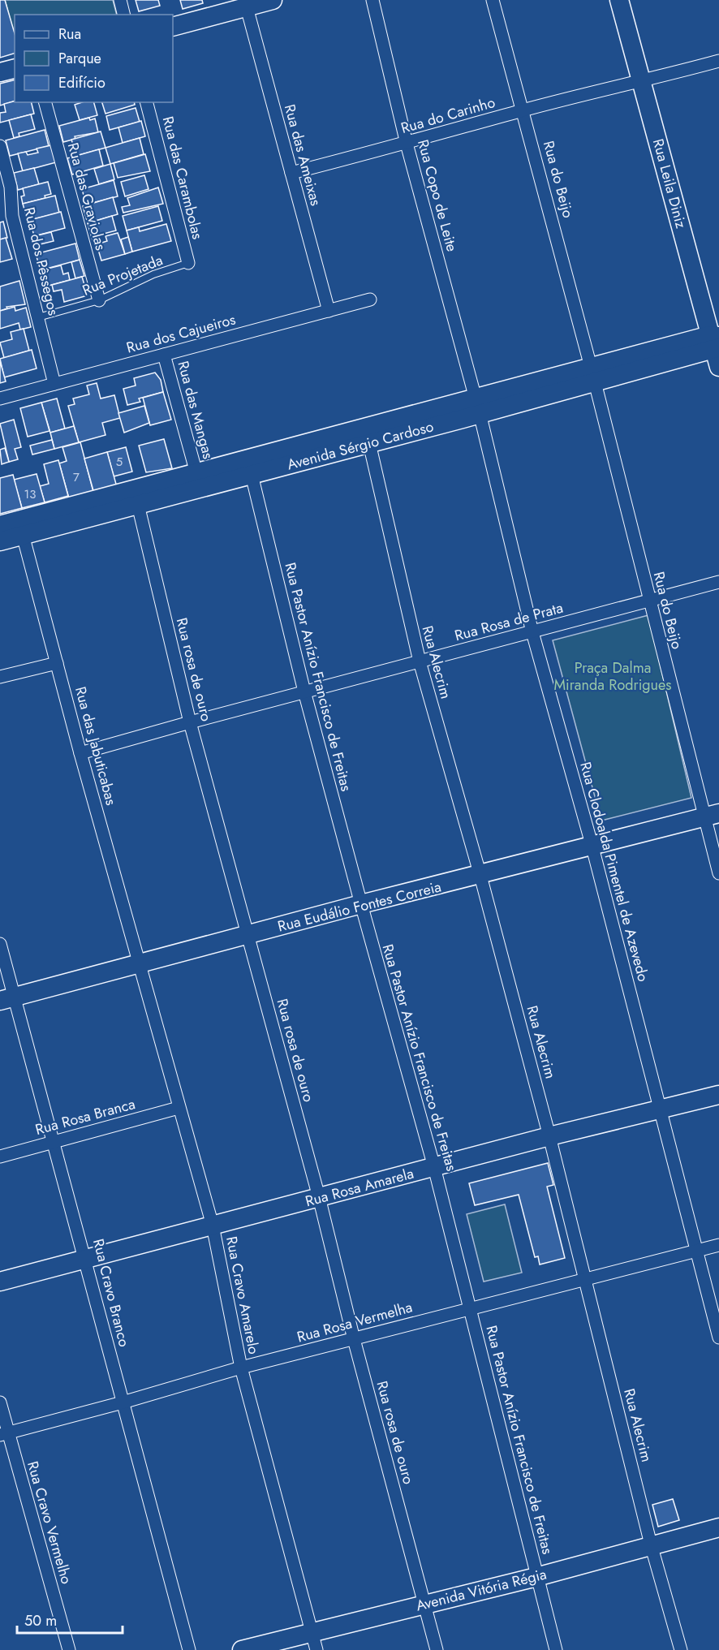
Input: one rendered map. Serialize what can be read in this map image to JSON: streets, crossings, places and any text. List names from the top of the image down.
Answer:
{
  "streets": {
    "street": [
      "Rua do Carinho",
      "Rua das Ameixas",
      "Rua das Carambolas",
      "Rua do Beijo",
      "Rua Leila Diniz",
      "Rua Copo de Leite",
      "Rua das Graviolas",
      "Rua dos Pêssegos",
      "Rua dos Cajueiros",
      "Rua das Mangas",
      "Avenida Sérgio Cardoso",
      "Rua Rosa de Prata",
      "Rua Alecrim",
      "Rua rosa de ouro",
      "Rua Pastor Anízio Francisco de Freitas",
      "Rua das Jabuticabas",
      "Rua Clodoalda Pimentel de Azevedo",
      "Rua Eudálio Fontes Correia",
      "Rua Rosa Branca",
      "Rua Rosa Amarela",
      "Rua Cravo Branco",
      "Rua Cravo Amarelo",
      "Rua Rosa Vermelha",
      "Rua Cravo Vermelho",
      "Avenida Vitória Régia"
    ],
    "lane": ["Rua Projetada"]
  },
  "crossings": [
    ["Rua do Carinho", "Rua das Ameixas"],
    ["Rua do Carinho", "Rua do Beijo"],
    ["Rua do Carinho", "Rua Leila Diniz"],
    ["Rua do Carinho", "Rua Copo de Leite"],
    ["Rua das Ameixas", "Rua dos Cajueiros"],
    ["Rua das Carambolas", "Rua Projetada"],
    ["Rua do Beijo", "Avenida Sérgio Cardoso"],
    ["Rua do Beijo", "Rua Rosa de Prata"],
    ["Rua do Beijo", "Rua Eudálio Fontes Correia"],
    ["Rua Leila Diniz", "Avenida Sérgio Cardoso"],
    ["Rua Copo de Leite", "Avenida Sérgio Cardoso"],
    ["Rua Copo de Leite", "Rua Clodoalda Pimentel de Azevedo"],
    ["Rua das Graviolas", "Rua Projetada"],
    ["Rua dos Pêssegos", "Rua Projetada"],
    ["Rua dos Pêssegos", "Rua dos Cajueiros"],
    ["Rua dos Cajueiros", "Rua das Mangas"],
    ["Rua das Mangas", "Avenida Sérgio Cardoso"],
    ["Avenida Sérgio Cardoso", "Rua Alecrim"],
    ["Avenida Sérgio Cardoso", "Rua rosa de ouro"],
    ["Avenida Sérgio Cardoso", "Rua Pastor Anízio Francisco de Freitas"],
    ["Avenida Sérgio Cardoso", "Rua das Jabuticabas"],
    ["Avenida Sérgio Cardoso", "Rua Clodoalda Pimentel de Azevedo"],
    ["Rua Rosa de Prata", "Rua Alecrim"],
    ["Rua Rosa de Prata", "Rua rosa de ouro"],
    ["Rua Rosa de Prata", "Rua Pastor Anízio Francisco de Freitas"],
    ["Rua Rosa de Prata", "Rua das Jabuticabas"],
    ["Rua Rosa de Prata", "Rua Clodoalda Pimentel de Azevedo"],
    ["Rua Alecrim", "Rua Eudálio Fontes Correia"],
    ["Rua Alecrim", "Rua Rosa Amarela"],
    ["Rua Alecrim", "Rua Rosa Vermelha"],
    ["Rua Alecrim", "Avenida Vitória Régia"],
    ["Rua rosa de ouro", "Rua Eudálio Fontes Correia"],
    ["Rua rosa de ouro", "Rua Rosa Amarela"],
    ["Rua rosa de ouro", "Rua Rosa Vermelha"],
    ["Rua rosa de ouro", "Avenida Vitória Régia"],
    ["Rua Pastor Anízio Francisco de Freitas", "Rua Eudálio Fontes Correia"],
    ["Rua Pastor Anízio Francisco de Freitas", "Rua Rosa Amarela"],
    ["Rua Pastor Anízio Francisco de Freitas", "Rua Rosa Vermelha"],
    ["Rua Pastor Anízio Francisco de Freitas", "Avenida Vitória Régia"],
    ["Rua das Jabuticabas", "Rua Eudálio Fontes Correia"],
    ["Rua das Jabuticabas", "Rua Cravo Amarelo"],
    ["Rua Clodoalda Pimentel de Azevedo", "Rua Eudálio Fontes Correia"],
    ["Rua Clodoalda Pimentel de Azevedo", "Rua Rosa Amarela"],
    ["Rua Clodoalda Pimentel de Azevedo", "Rua Rosa Vermelha"],
    ["Rua Eudálio Fontes Correia", "Rua Cravo Branco"],
    ["Rua Eudálio Fontes Correia", "Rua Cravo Amarelo"],
    ["Rua Rosa Branca", "Rua Cravo Branco"],
    ["Rua Rosa Branca", "Rua Cravo Amarelo"],
    ["Rua Rosa Amarela", "Rua Cravo Branco"],
    ["Rua Rosa Amarela", "Rua Cravo Amarelo"],
    ["Rua Cravo Branco", "Rua Rosa Vermelha"],
    ["Rua Cravo Amarelo", "Rua Rosa Vermelha"],
    ["Rua Cravo Amarelo", "Avenida Vitória Régia"],
    ["Rua Rosa Vermelha", "Rua Cravo Vermelho"]
  ],
  "parks": ["Praça Dalma Miranda Rodrigues"],
  "house_numbers": ["5", "7", "13"],
  "legend": ["Rua", "Parque", "Edifício"],
  "scale_bar": "50 m"
}
